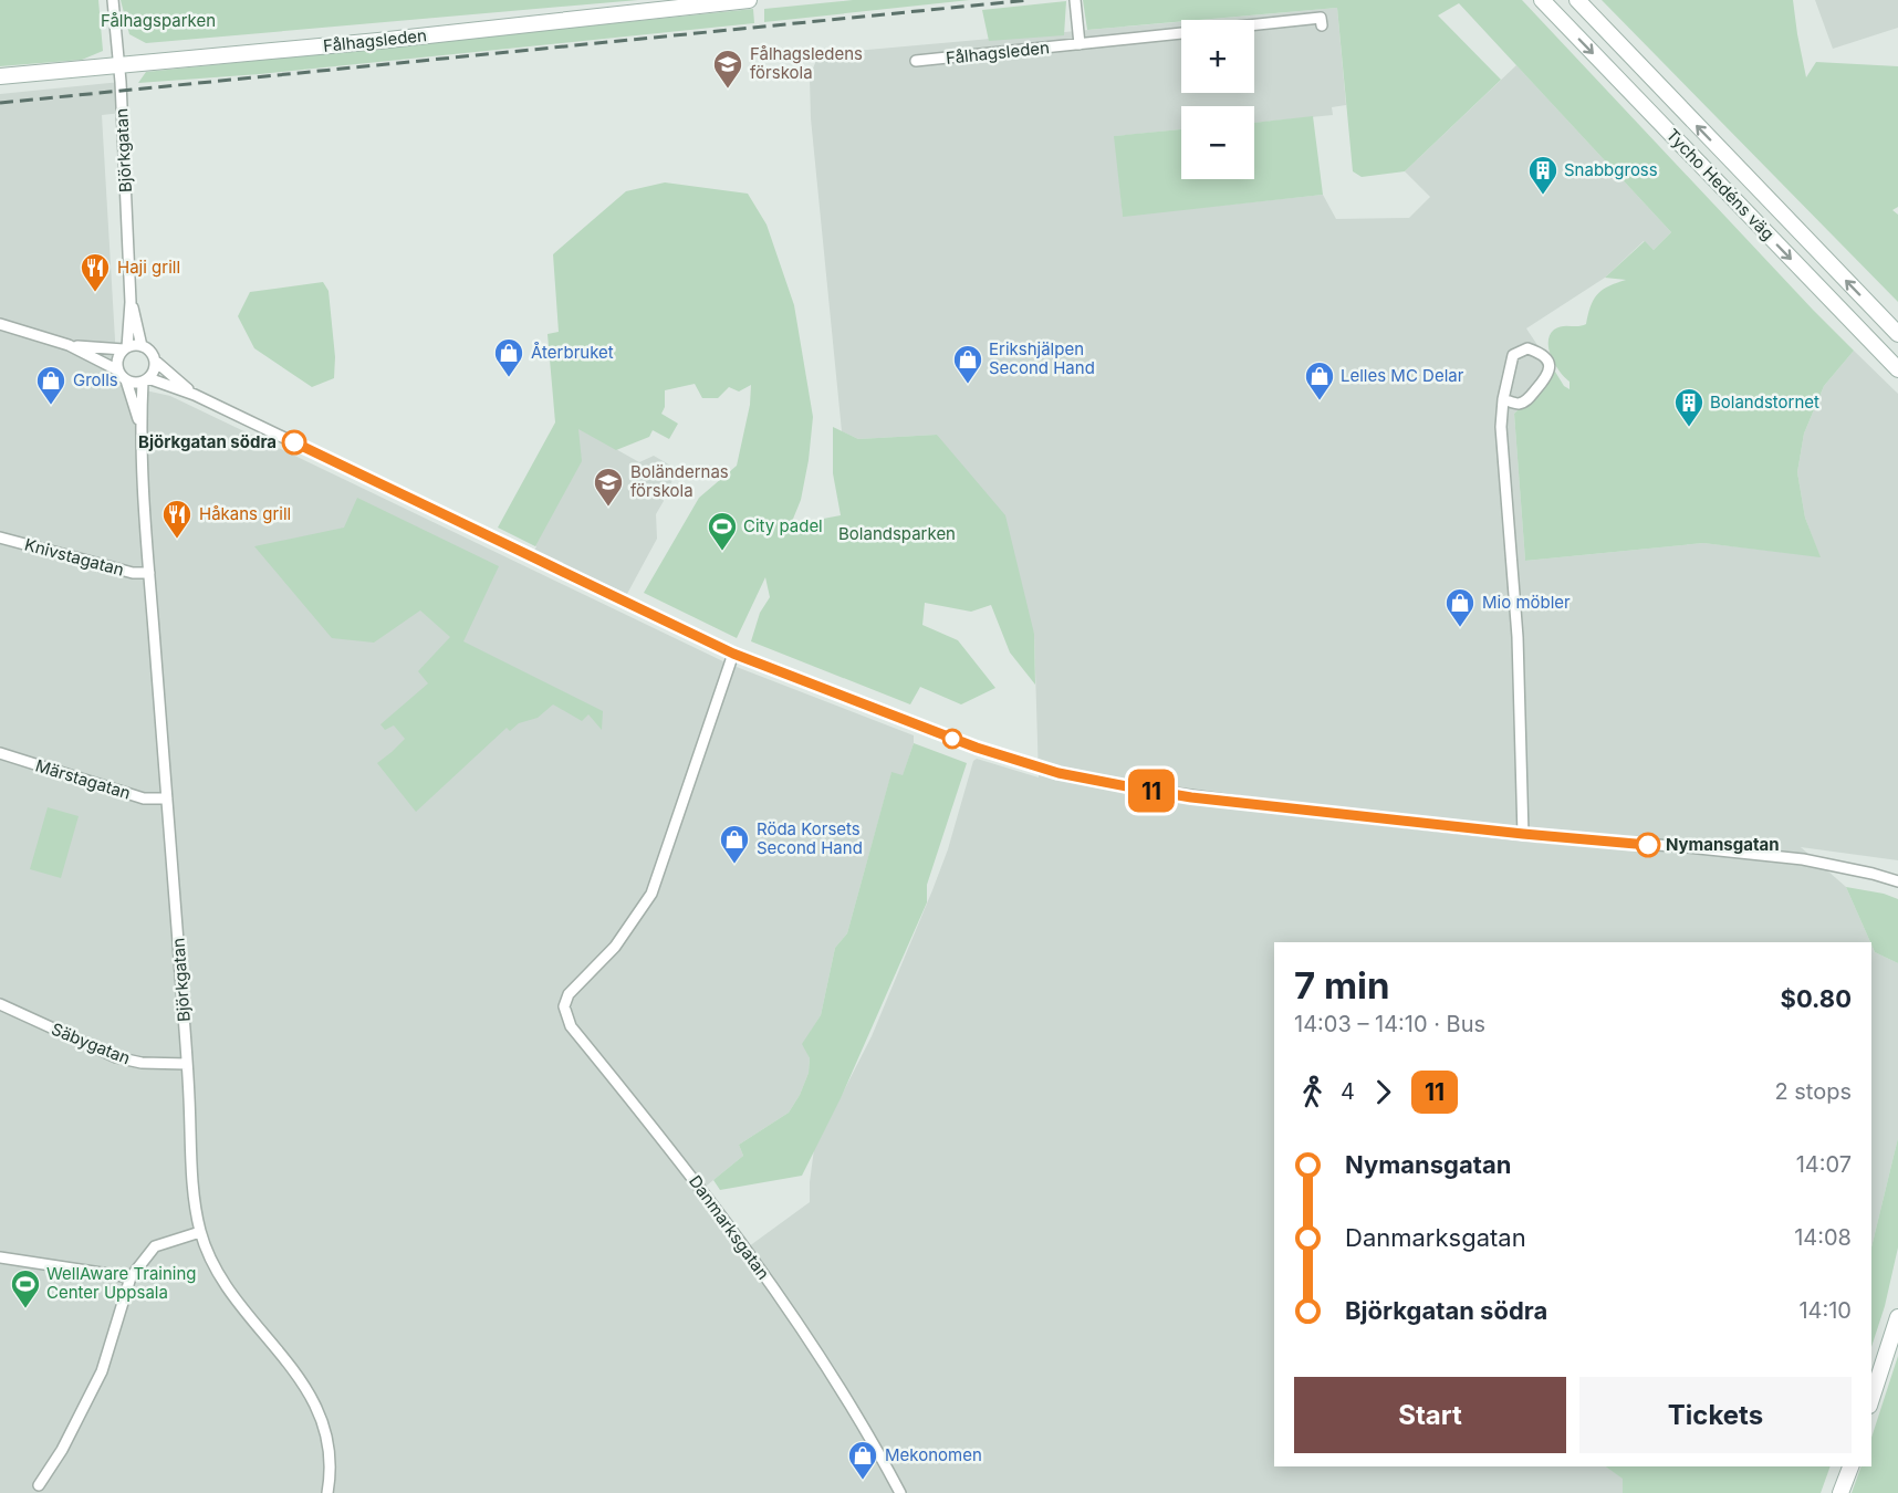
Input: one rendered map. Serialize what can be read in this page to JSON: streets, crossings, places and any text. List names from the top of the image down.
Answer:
{
  "streets": {
    "main road": ["Fålhagsleden", "Tycho Hedéns väg"],
    "street": [
      "Björkgatan",
      "Knivstagatan",
      "Märstagatan",
      "Säbygatan",
      "Danmarksgatan"
    ]
  },
  "crossings": [
    ["Fålhagsleden", "Björkgatan"],
    ["Björkgatan", "Knivstagatan"],
    ["Björkgatan", "Märstagatan"],
    ["Björkgatan", "Säbygatan"]
  ],
  "parks": ["Fålhagsparken", "Bolandsparken"],
  "places": {
    "school or university": ["Fålhagsledens förskola", "Boländernas förskola"],
    "building": ["Snabbgross", "Bolandstornet"],
    "restaurant": ["Haji grill", "Håkans grill"],
    "shop": [
      "Återbruket",
      "Erikshjälpen Second Hand",
      "Lelles MC Delar",
      "Grolls",
      "Mio möbler",
      "Röda Korsets Second Hand",
      "Mekonomen"
    ],
    "other": ["Björkgatan södra", "Nymansgatan"],
    "sports": ["City padel", "WellAware Training Center Uppsala"]
  },
  "lines": ["bus line 11"],
  "page": {
    "on_map": "11",
    "map_buttons": ["+", "−"],
    "heading": ["7 min", "14:03 – 14:10 · Bus", "$0.80"],
    "legs": ["4", "11", "2 stops"],
    "list": [
      {
        "name": "Nymansgatan",
        "value": "14:07"
      },
      {
        "name": "Danmarksgatan",
        "value": "14:08"
      },
      {
        "name": "Björkgatan södra",
        "value": "14:10"
      }
    ],
    "buttons": ["Start", "Tickets"]
  }
}
